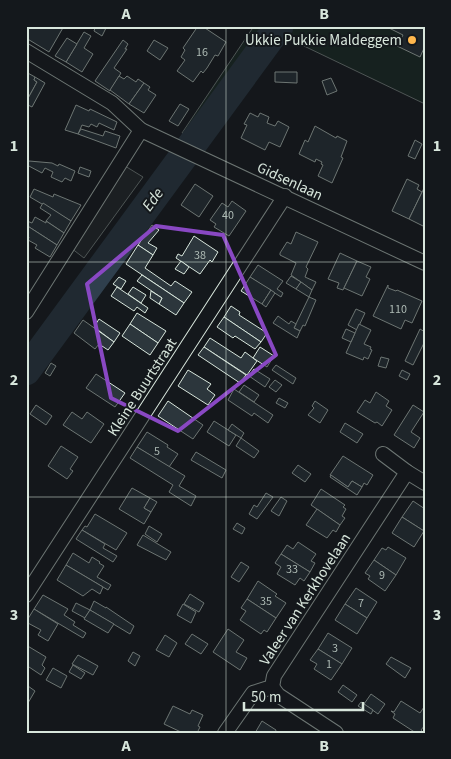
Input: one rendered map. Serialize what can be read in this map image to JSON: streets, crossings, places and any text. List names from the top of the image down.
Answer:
{
  "streets": {
    "street": ["Gidsenlaan", "Kleine Buurtstraat", "Valeer van Kerkhovelaan"]
  },
  "crossings": [
    ["Gidsenlaan", "Kleine Buurtstraat"]
  ],
  "water": ["Ede"],
  "places": ["Ukkie Pukkie Maldeggem"],
  "house_numbers": [
    "16",
    "40",
    "38",
    "110",
    "5",
    "33",
    "9",
    "35",
    "7",
    "3",
    "1"
  ],
  "scale_bar": "50 m",
  "grid": {
    "columns": ["A", "B"],
    "rows": ["1", "2", "3"]
  }
}
